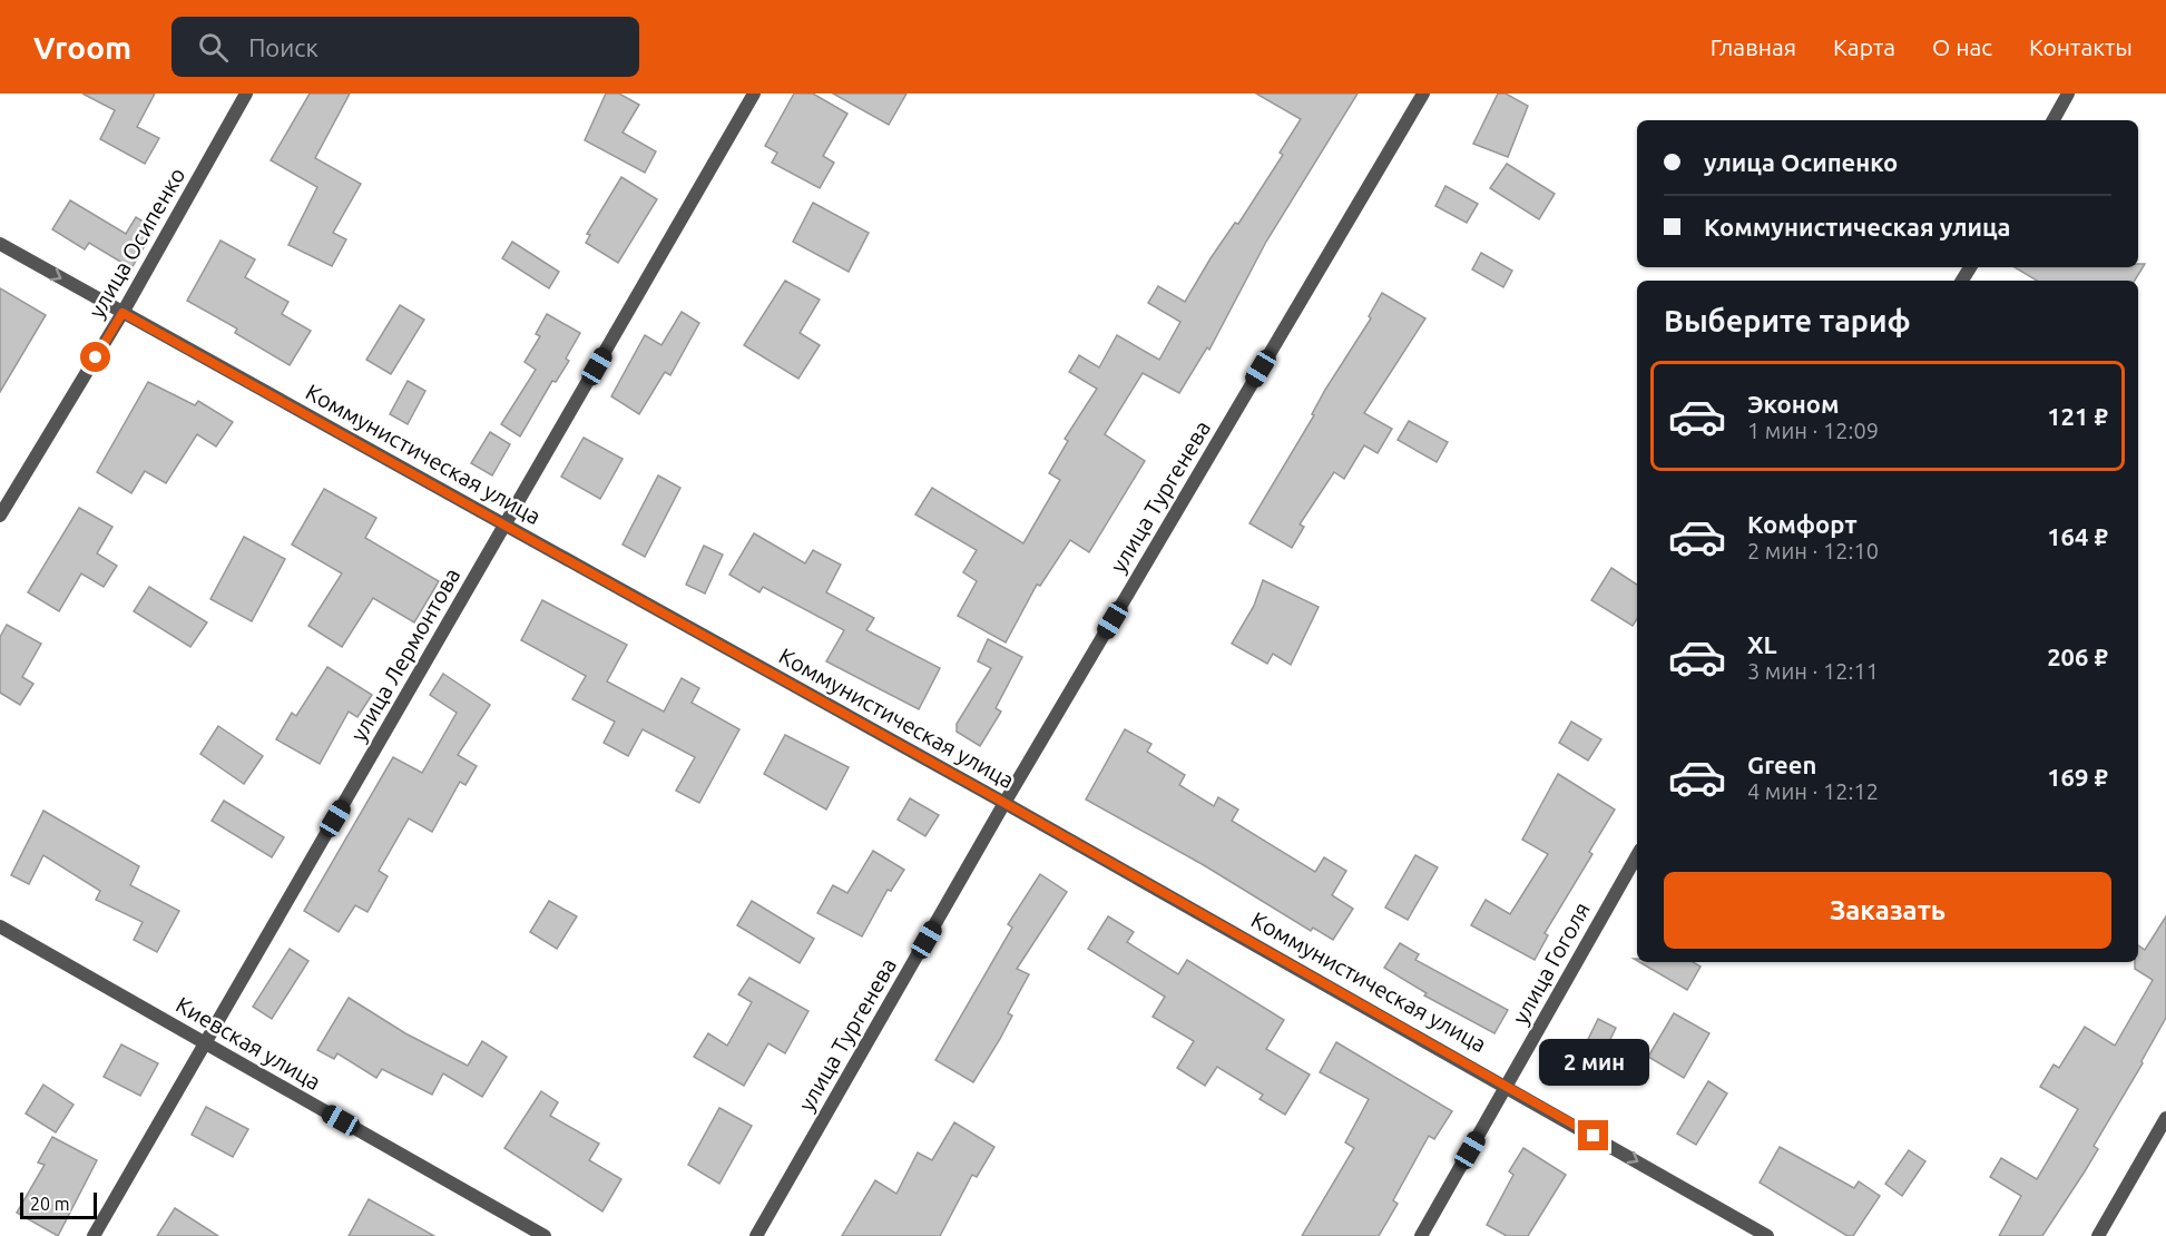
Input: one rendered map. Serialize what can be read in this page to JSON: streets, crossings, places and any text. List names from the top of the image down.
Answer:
{
  "streets": {
    "street": [
      "улица Осипенко",
      "Коммунистическая улица",
      "улица Тургенева",
      "улица Лермонтова",
      "улица Гоголя",
      "Киевская улица"
    ]
  },
  "crossings": [
    ["улица Осипенко", "Коммунистическая улица"],
    ["Коммунистическая улица", "улица Тургенева"],
    ["Коммунистическая улица", "улица Лермонтова"],
    ["Коммунистическая улица", "улица Гоголя"],
    ["улица Лермонтова", "Киевская улица"]
  ],
  "scale_bar": "20 m",
  "page": {
    "header": "Vroom",
    "search": "Поиск",
    "nav": [
      "Главная",
      "Карта",
      "О нас",
      "Контакты"
    ],
    "banner": ["улица Осипенко", "Коммунистическая улица"],
    "heading": "Выберите тариф",
    "list": [
      {
        "name": "Эконом",
        "note": "1 мин · 12:09",
        "value": "121 ₽"
      },
      {
        "name": "Комфорт",
        "note": "2 мин · 12:10",
        "value": "164 ₽"
      },
      {
        "name": "XL",
        "note": "3 мин · 12:11",
        "value": "206 ₽"
      },
      {
        "name": "Green",
        "note": "4 мин · 12:12",
        "value": "169 ₽"
      }
    ],
    "buttons": "Заказать",
    "bubble": "2 мин",
    "scale": "20 m"
  }
}
